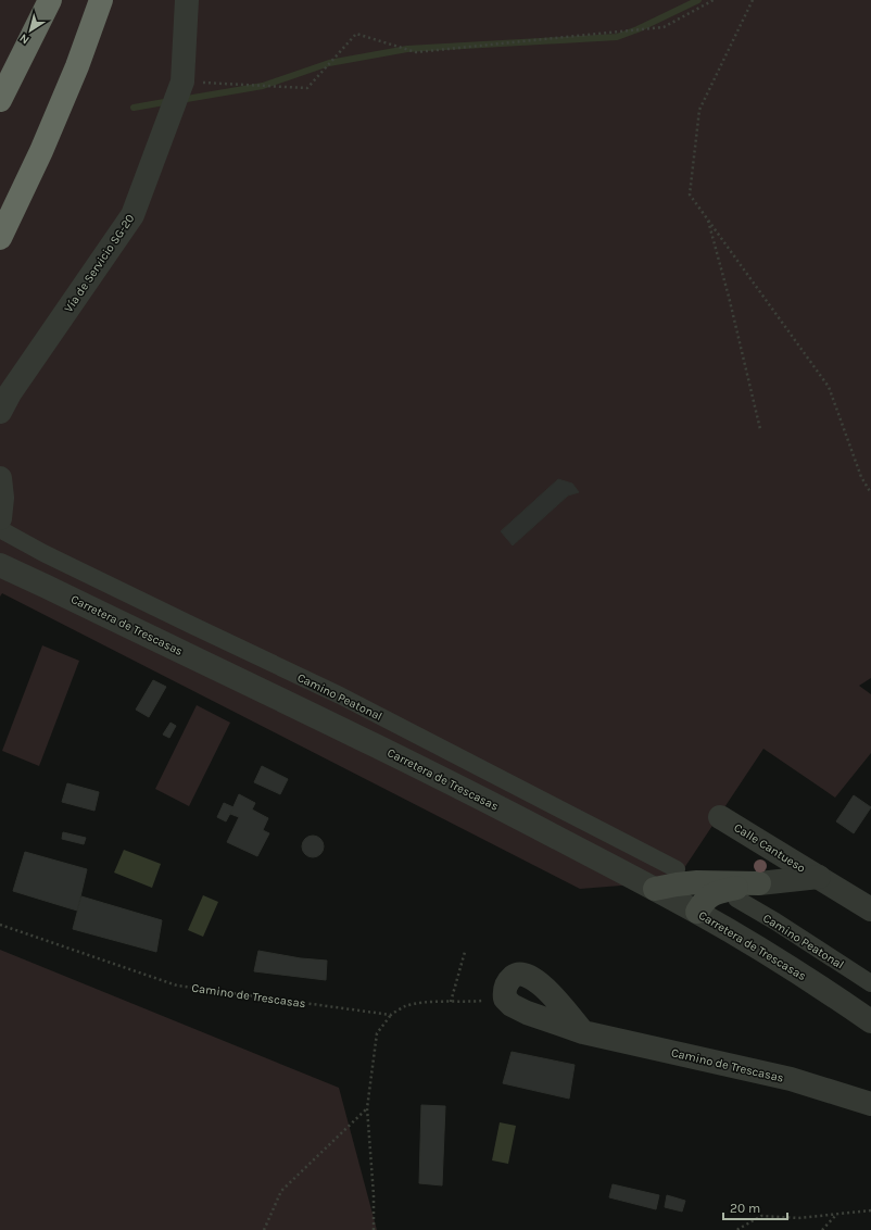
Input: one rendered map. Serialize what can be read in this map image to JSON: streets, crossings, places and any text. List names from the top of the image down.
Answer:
{
  "streets": {
    "street": [
      "Vía de Servicio SG-20",
      "Carretera de Trescasas",
      "Camino Peatonal",
      "Calle Cantueso",
      "Camino de Trescasas"
    ]
  },
  "scale_bar": "20 m",
  "north": "bottom left"
}
